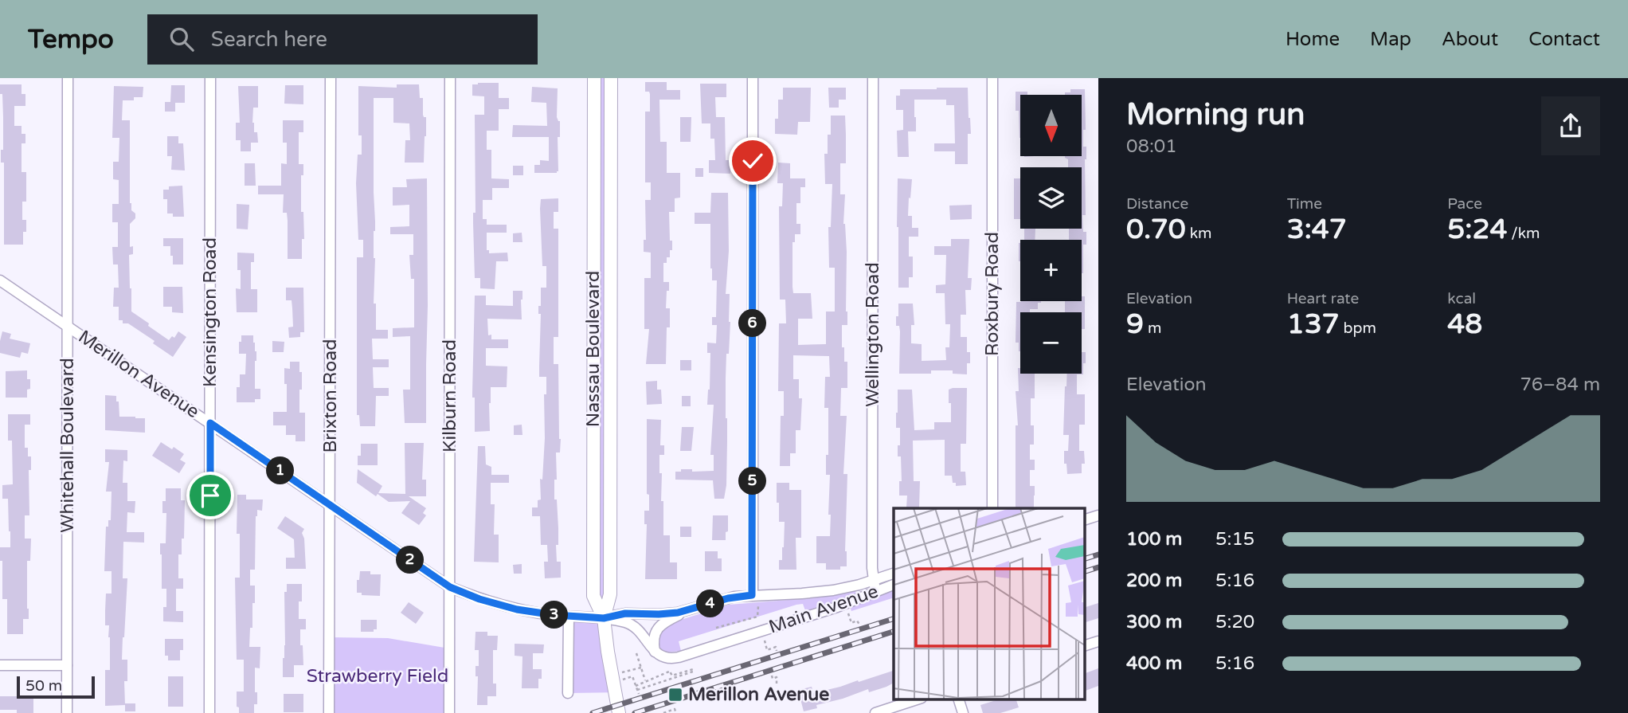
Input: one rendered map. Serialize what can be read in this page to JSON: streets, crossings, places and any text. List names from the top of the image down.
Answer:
{
  "streets": {
    "main road": ["Nassau Boulevard"],
    "street": [
      "Roxbury Road",
      "Kensington Road",
      "Wellington Road",
      "Merillon Avenue",
      "Brixton Road",
      "Kilburn Road",
      "Whitehall Boulevard",
      "Main Avenue"
    ]
  },
  "crossings": [
    ["Kensington Road", "Merillon Avenue"],
    ["Wellington Road", "Main Avenue"],
    ["Nassau Boulevard", "Merillon Avenue"],
    ["Merillon Avenue", "Brixton Road"],
    ["Merillon Avenue", "Kilburn Road"],
    ["Merillon Avenue", "Whitehall Boulevard"],
    ["Merillon Avenue", "Main Avenue"]
  ],
  "parks": ["Strawberry Field"],
  "places": {
    "transit": ["Merillon Avenue"]
  },
  "scale_bar": "50 m",
  "north": "bottom",
  "page": {
    "header": "Tempo",
    "search": "Search here",
    "nav": [
      "Home",
      "Map",
      "About",
      "Contact"
    ],
    "heading": ["Morning run", "08:01"],
    "map_buttons": ["+", "−"],
    "stats": [
      ["Distance", "0.70 km"],
      ["Time", "3:47"],
      ["Pace", "5:24 /km"],
      ["Elevation", "9 m"],
      ["Heart rate", "137 bpm"],
      ["kcal", "48"]
    ],
    "pins": [
      "6",
      "1",
      "5",
      "2",
      "4",
      "3"
    ],
    "chart": ["Elevation", "76–84 m"],
    "list": [
      {
        "name": "100 m",
        "note": "5:15"
      },
      {
        "name": "200 m",
        "note": "5:16"
      },
      {
        "name": "300 m",
        "note": "5:20"
      },
      {
        "name": "400 m",
        "note": "5:16"
      }
    ],
    "scale": "50 m"
  }
}
